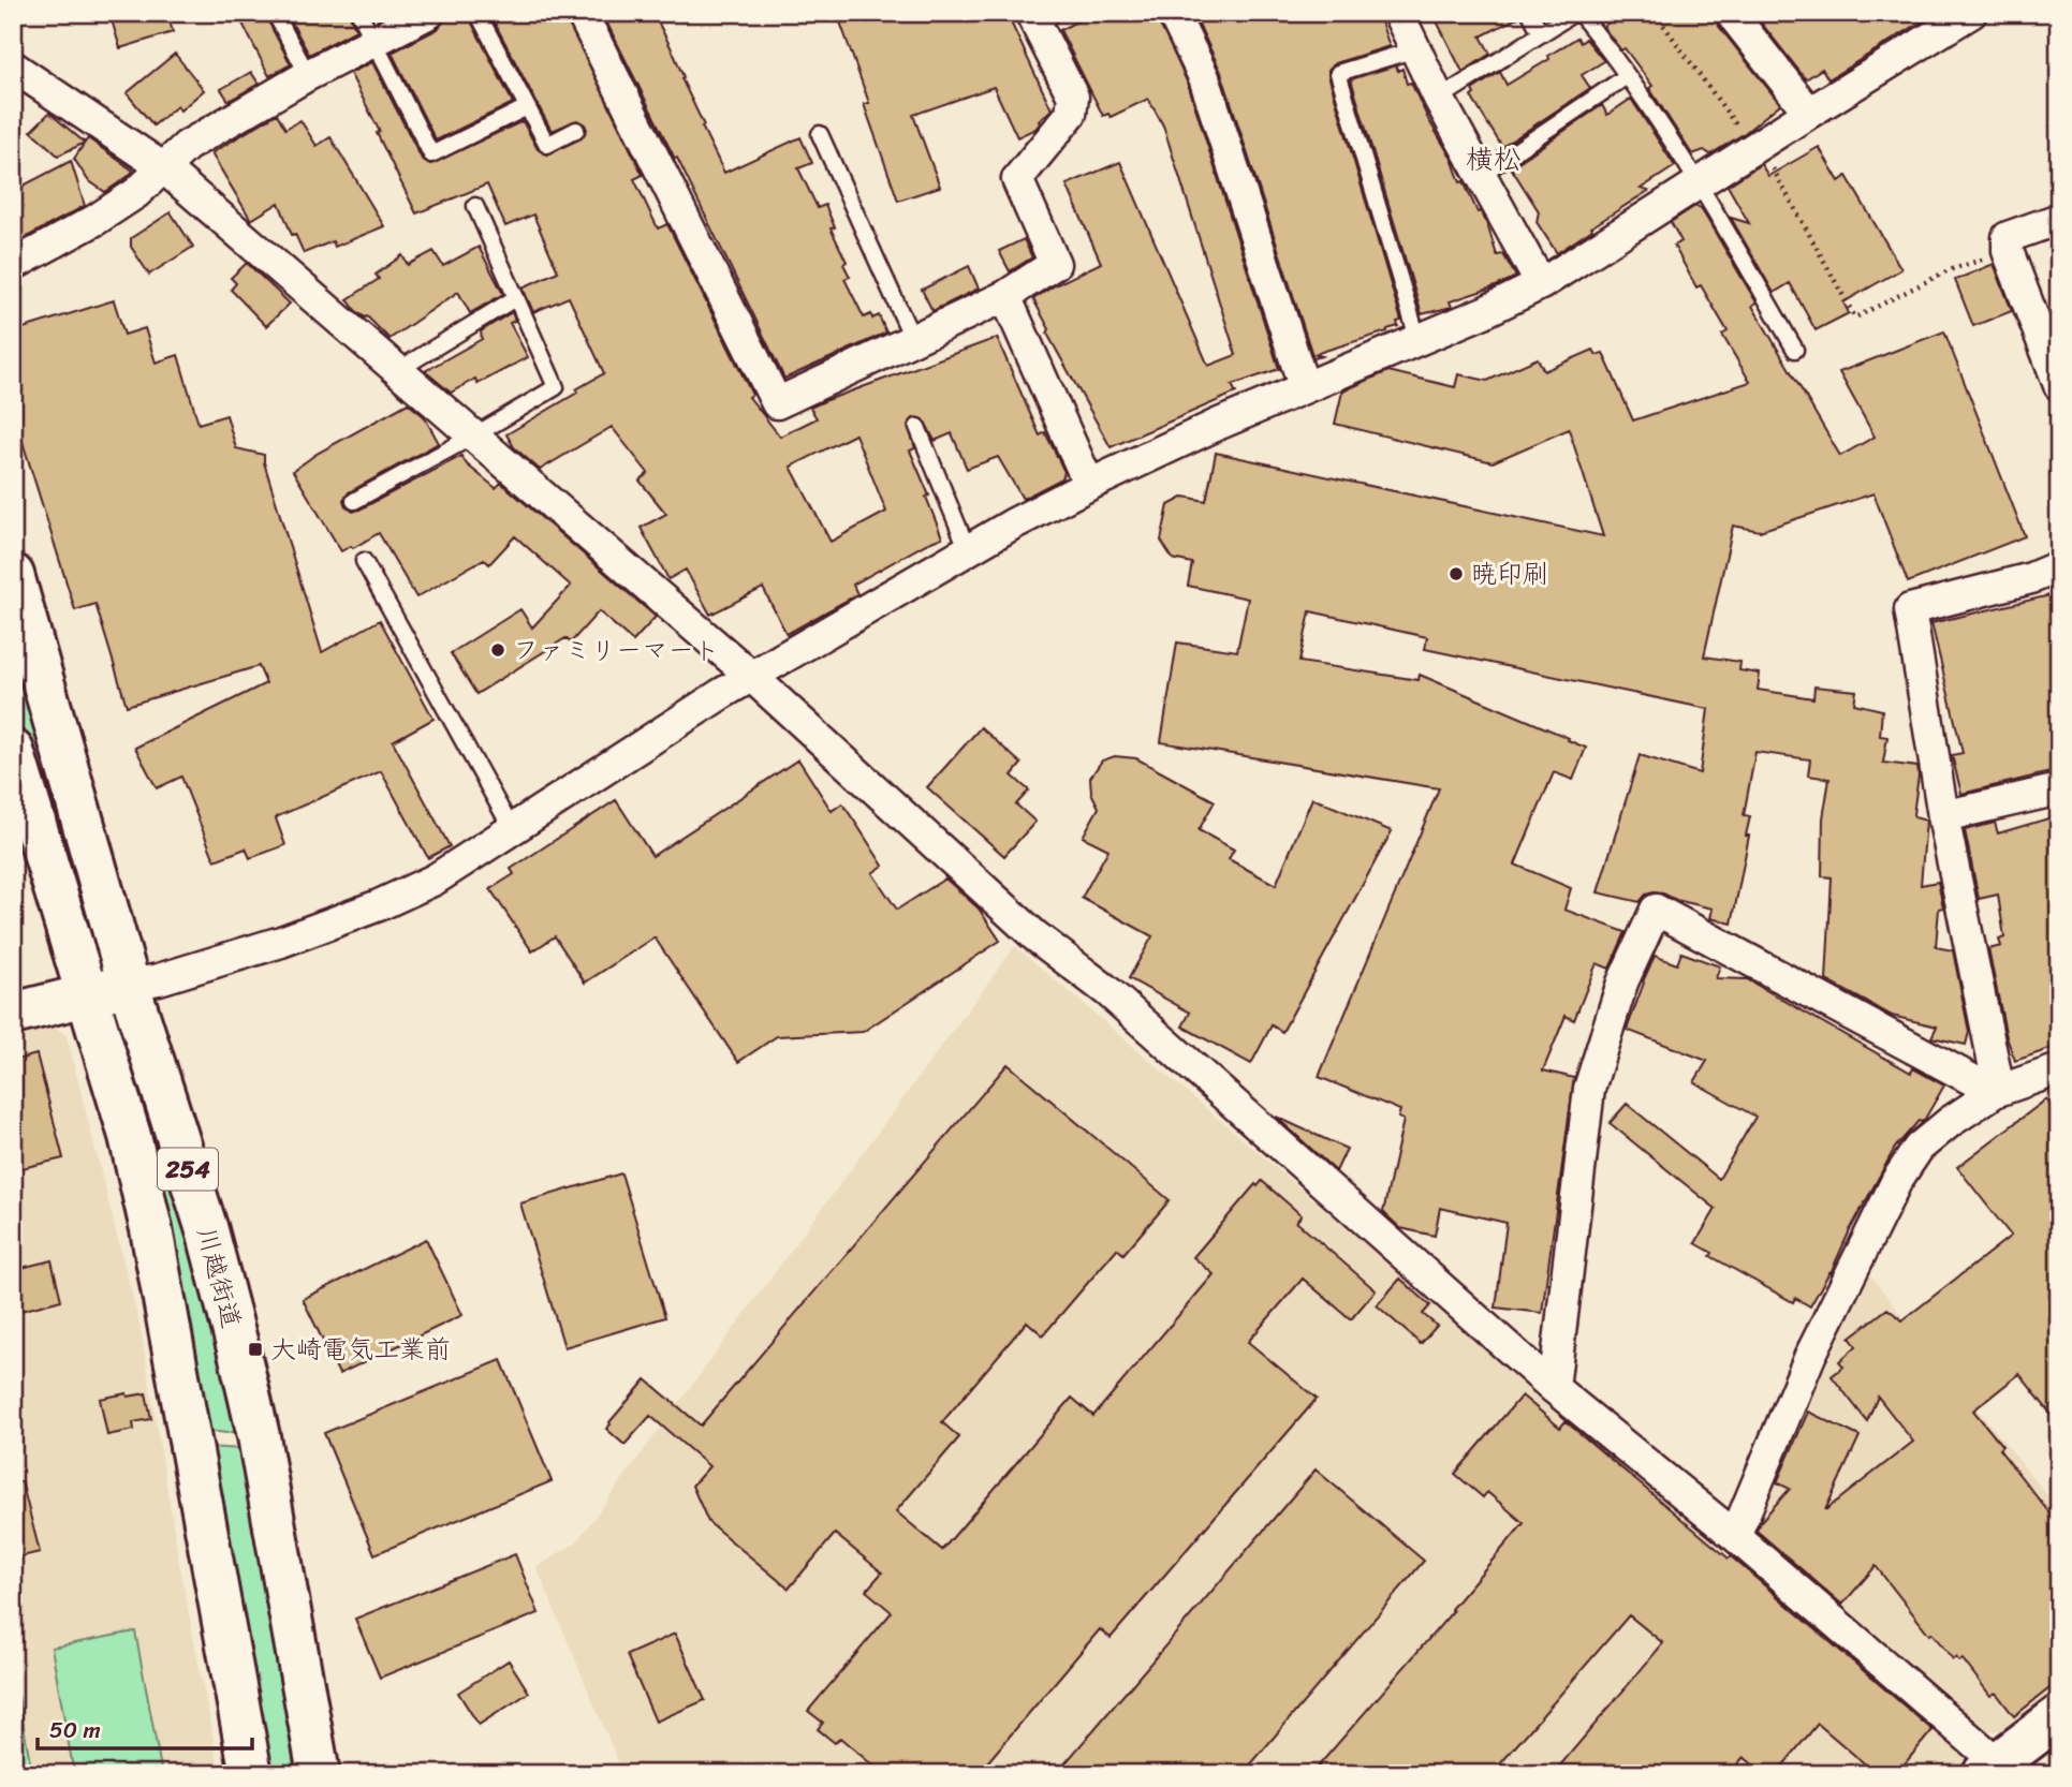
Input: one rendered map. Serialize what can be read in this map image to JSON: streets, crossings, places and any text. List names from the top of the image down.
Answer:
{
  "streets": {
    "main road": ["254", "川越街道"]
  },
  "districts": ["横松"],
  "places": {
    "other": ["暁印刷", "ファミリーマート"],
    "transit": ["大崎電気工業前"]
  },
  "scale_bar": "50 m"
}
